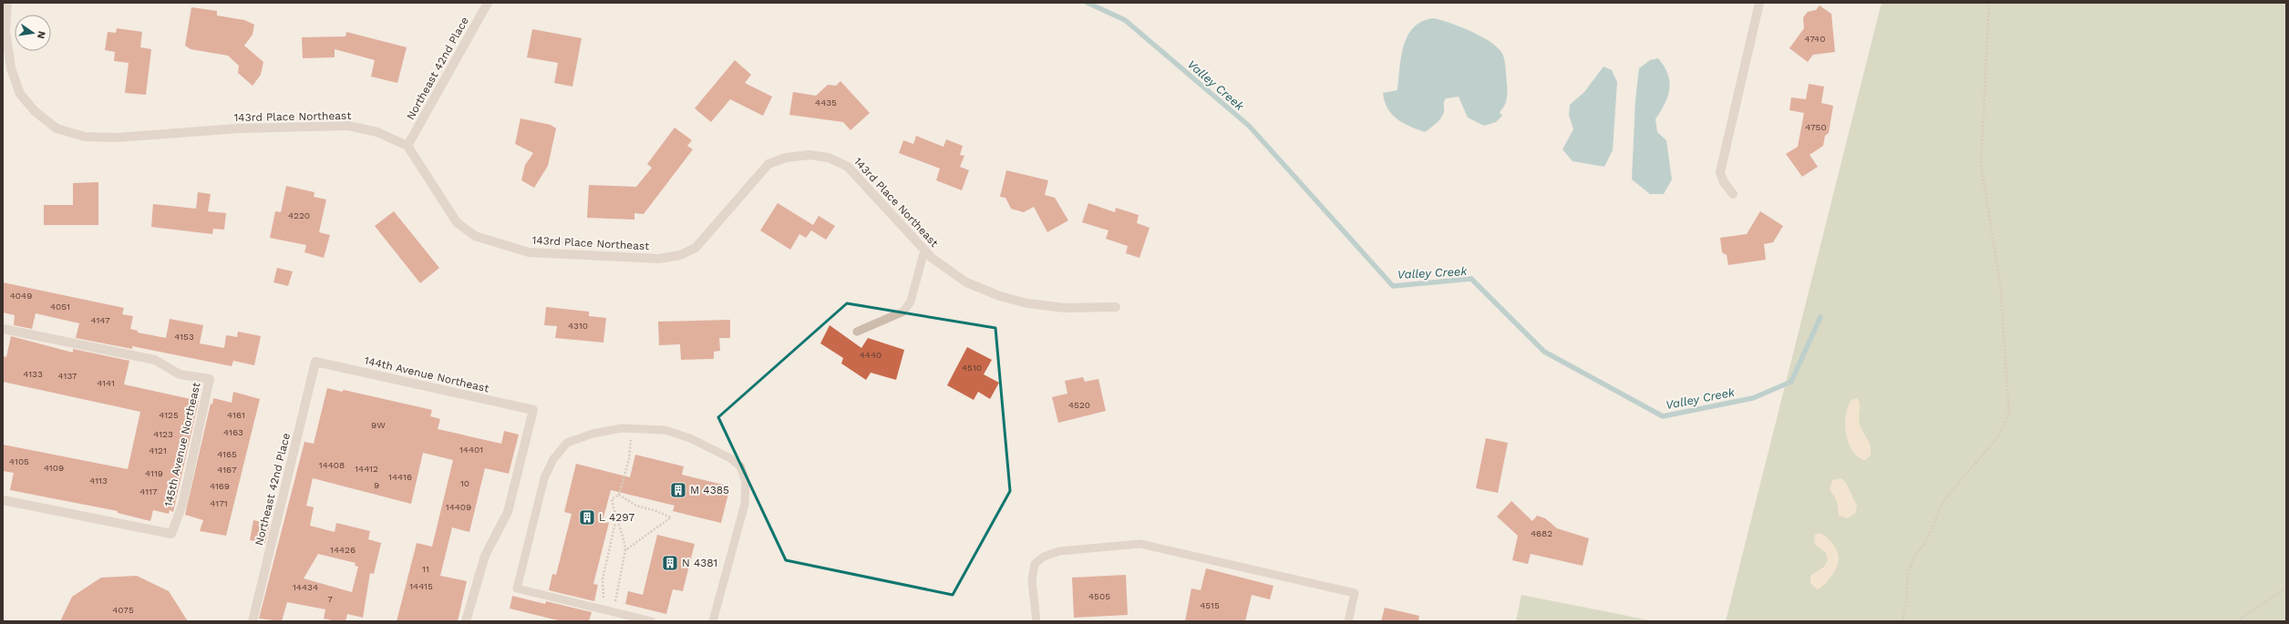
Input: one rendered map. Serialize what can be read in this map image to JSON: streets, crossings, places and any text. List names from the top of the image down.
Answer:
{
  "streets": {
    "street": [
      "Northeast 42nd Place",
      "143rd Place Northeast",
      "144th Avenue Northeast",
      "145th Avenue Northeast"
    ]
  },
  "crossings": [
    ["Northeast 42nd Place", "143rd Place Northeast"],
    ["Northeast 42nd Place", "144th Avenue Northeast"]
  ],
  "water": ["Valley Creek"],
  "places": {
    "building": ["M 4385", "L 4297", "N 4381"]
  },
  "house_numbers": [
    "4740",
    "4435",
    "4750",
    "4220",
    "4049",
    "4051",
    "4147",
    "4310",
    "4153",
    "4440",
    "4510",
    "4133",
    "4137",
    "4141",
    "4520",
    "4125",
    "4161",
    "9W",
    "4163",
    "4123",
    "14401",
    "4121",
    "4165",
    "4105",
    "14408",
    "4109",
    "14412",
    "4167",
    "4119",
    "14416",
    "4113",
    "10",
    "9",
    "4169",
    "4117",
    "4171",
    "14409",
    "4682",
    "14426",
    "11",
    "14415",
    "14434",
    "4505",
    "7",
    "4515",
    "4075"
  ],
  "north": "right"
}
